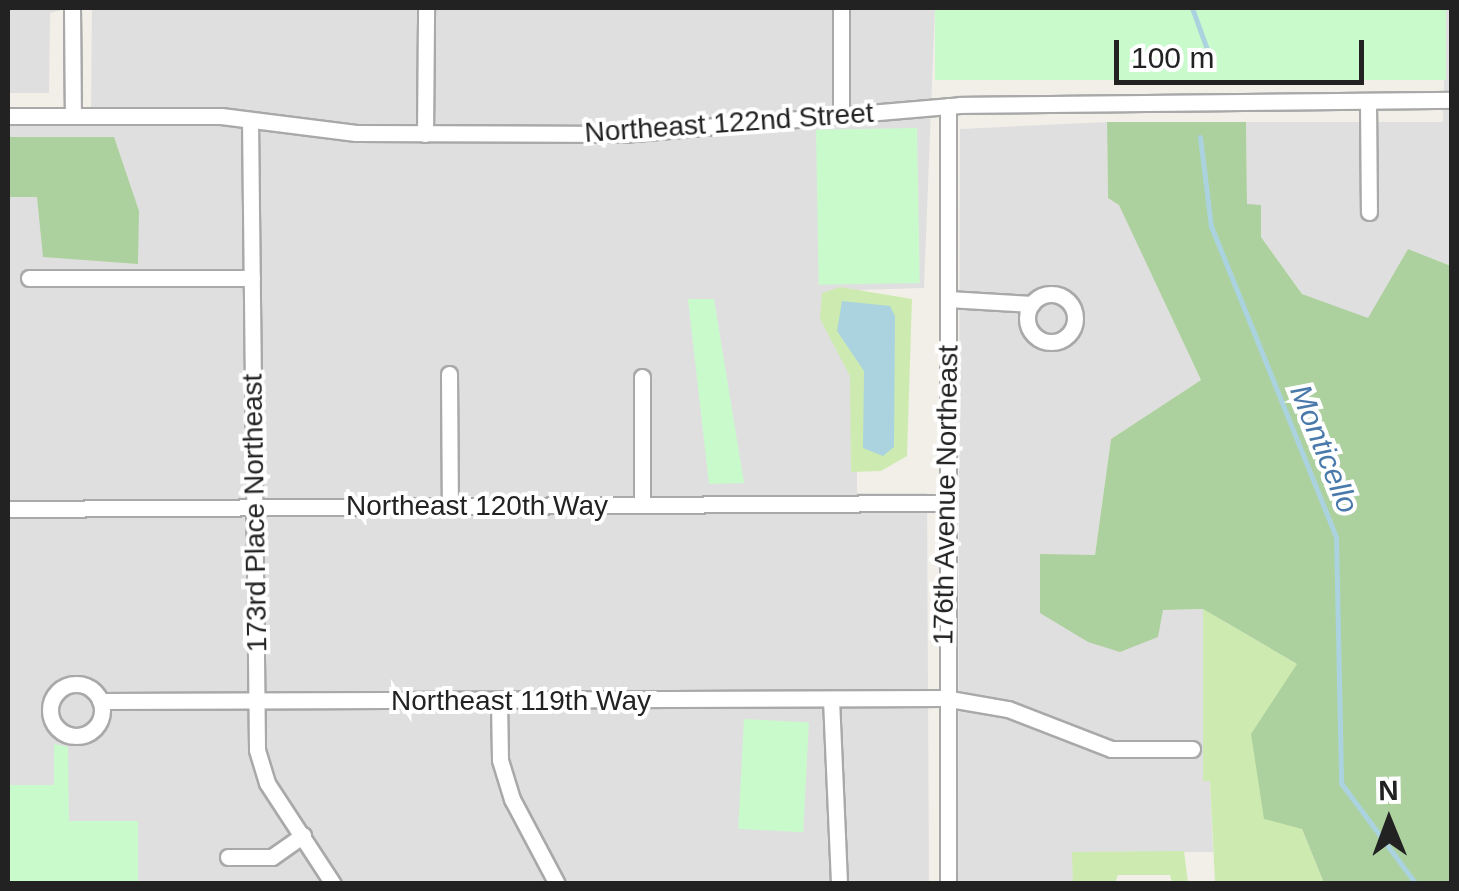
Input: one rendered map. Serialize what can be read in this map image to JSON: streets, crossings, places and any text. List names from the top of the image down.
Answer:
{
  "streets": {
    "street": [
      "Northeast 122nd Street",
      "176th Avenue Northeast",
      "Northeast 120th Way",
      "173rd Place Northeast",
      "Northeast 119th Way"
    ]
  },
  "crossings": [
    ["Northeast 122nd Street", "176th Avenue Northeast"],
    ["Northeast 122nd Street", "173rd Place Northeast"],
    ["176th Avenue Northeast", "Northeast 120th Way"],
    ["176th Avenue Northeast", "Northeast 119th Way"],
    ["Northeast 120th Way", "173rd Place Northeast"],
    ["173rd Place Northeast", "Northeast 119th Way"]
  ],
  "water": ["Monticello"],
  "scale_bar": "100 m",
  "north": "top"
}
